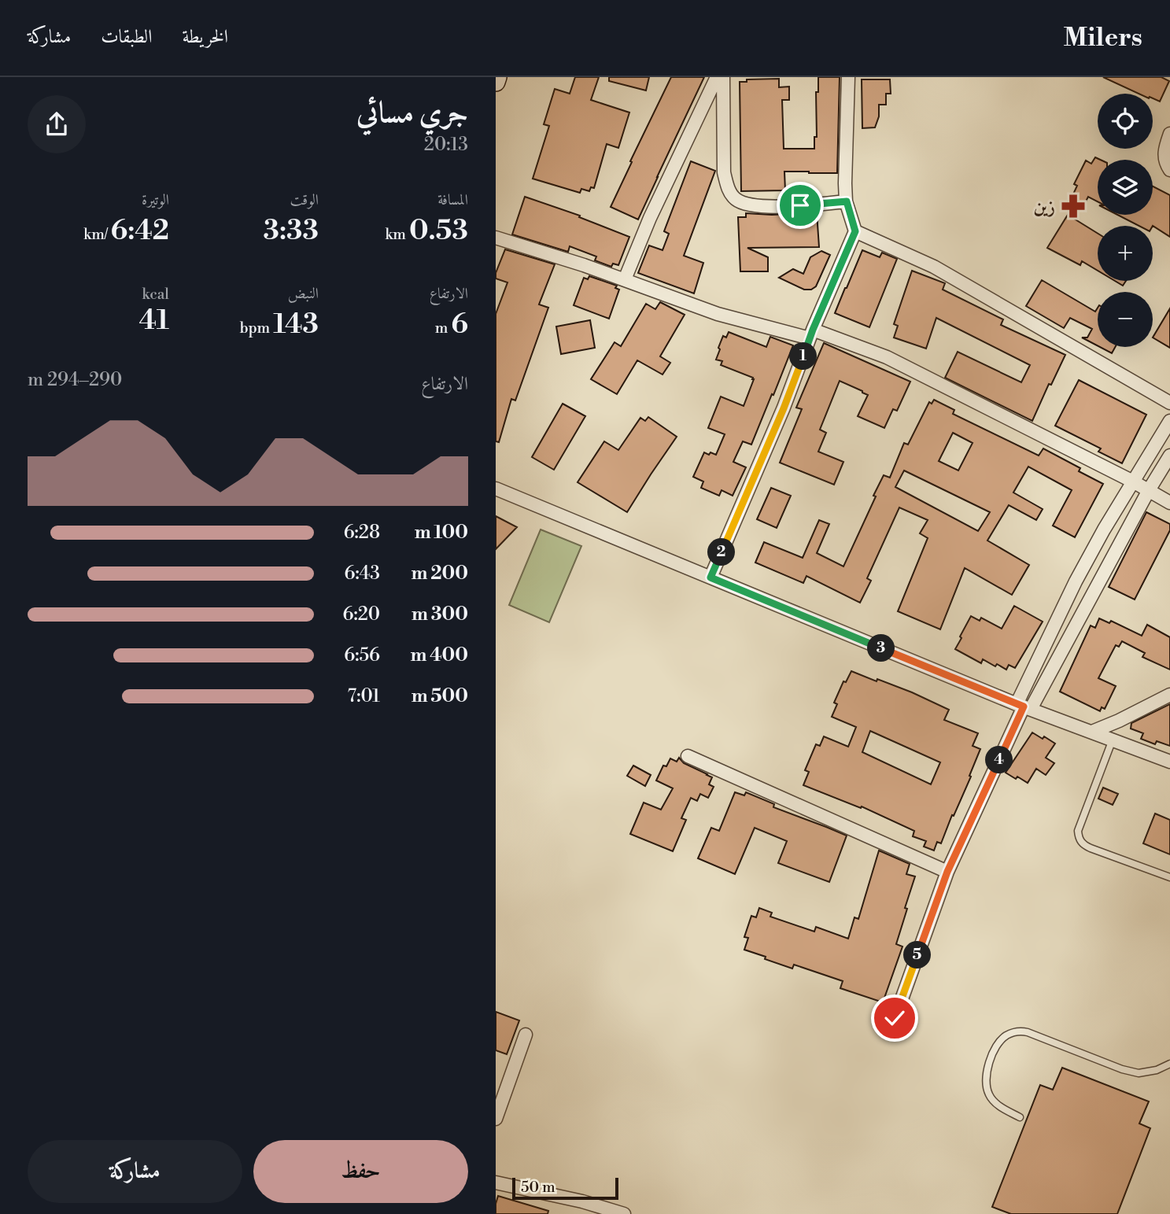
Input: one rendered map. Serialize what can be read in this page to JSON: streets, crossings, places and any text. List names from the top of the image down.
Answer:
{
  "places": {
    "pharmacy": ["زين"]
  },
  "scale_bar": "50 m",
  "page": {
    "header": "Milers",
    "nav": ["الخريطة", "الطبقات", "مشاركة"],
    "heading": ["جري مسائي", "20:13"],
    "map_buttons": ["+", "−"],
    "stats": [
      ["المسافة", "0.53 km"],
      ["الوقت", "3:33"],
      ["الوتيرة", "6:42 /km"],
      ["الارتفاع", "6 m"],
      ["النبض", "143 bpm"],
      ["kcal", "41"]
    ],
    "pins": [
      "1",
      "2",
      "3",
      "4",
      "5"
    ],
    "chart": ["الارتفاع", "290–294 m"],
    "list": [
      {
        "name": "100 m",
        "note": "6:28"
      },
      {
        "name": "200 m",
        "note": "6:43"
      },
      {
        "name": "300 m",
        "note": "6:20"
      },
      {
        "name": "400 m",
        "note": "6:56"
      },
      {
        "name": "500 m",
        "note": "7:01"
      }
    ],
    "buttons": ["حفظ", "مشاركة"],
    "scale": "50 m"
  }
}
